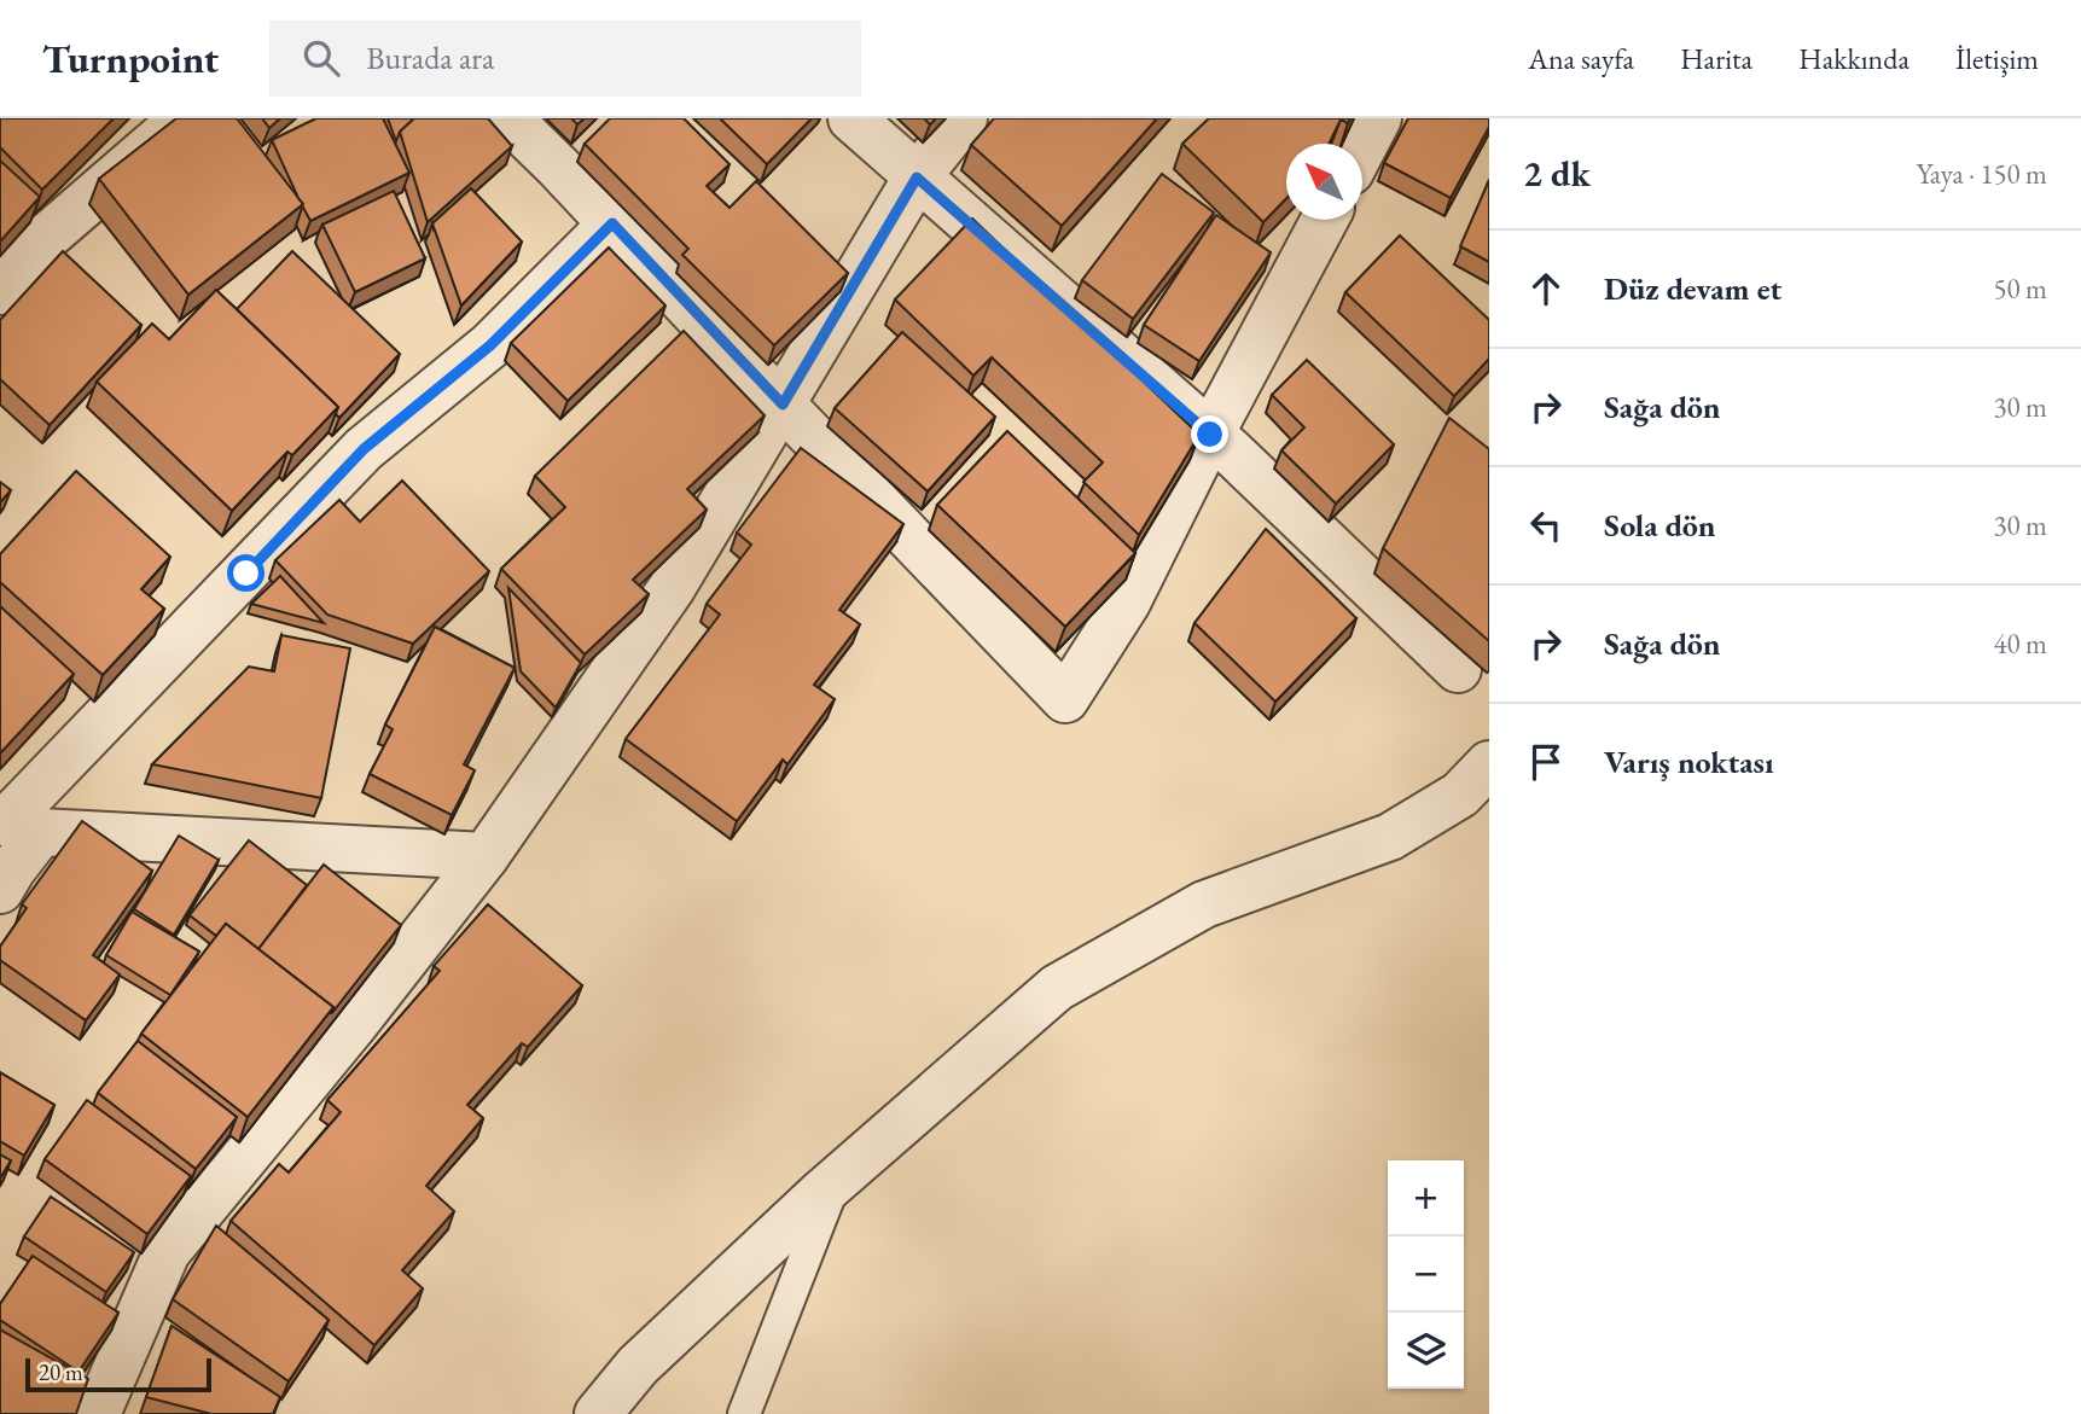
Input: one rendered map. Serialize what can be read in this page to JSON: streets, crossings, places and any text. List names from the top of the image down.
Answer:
{
  "scale_bar": "20 m",
  "north": "top left",
  "page": {
    "header": "Turnpoint",
    "search": "Burada ara",
    "nav": [
      "Ana sayfa",
      "Harita",
      "Hakkında",
      "İletişim"
    ],
    "heading": ["2 dk", "Yaya · 150 m"],
    "list": [
      ["Düz devam et", "50 m"],
      ["Sağa dön", "30 m"],
      ["Sola dön", "30 m"],
      ["Sağa dön", "40 m"],
      "Varış noktası"
    ],
    "map_buttons": ["+", "−"],
    "scale": "20 m"
  }
}
